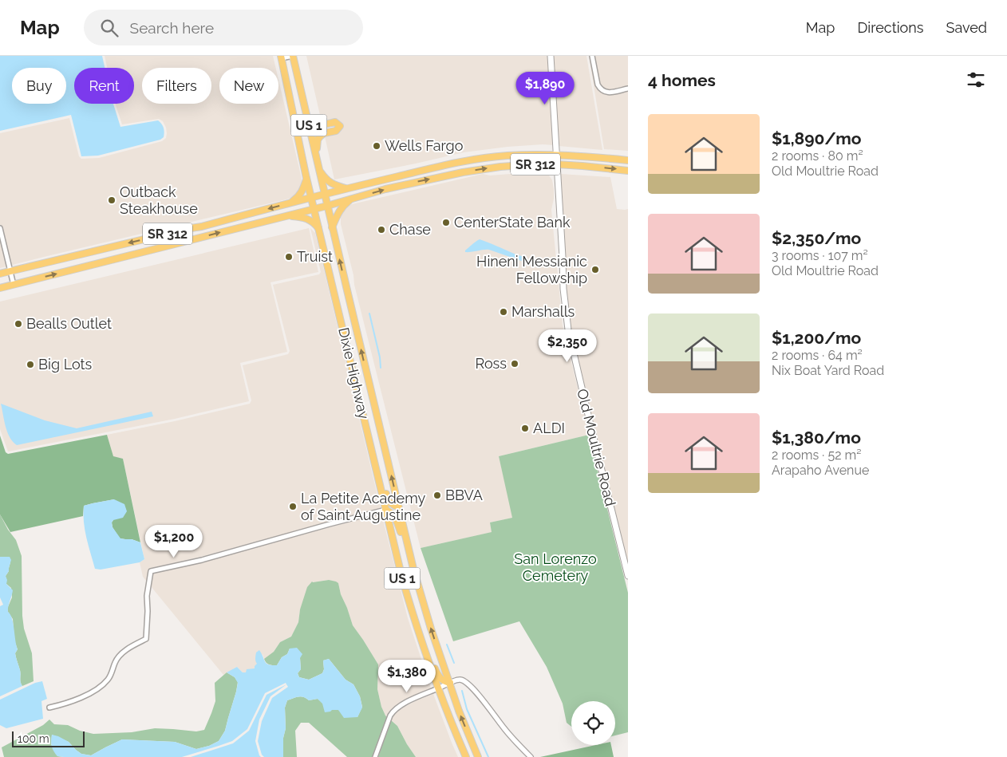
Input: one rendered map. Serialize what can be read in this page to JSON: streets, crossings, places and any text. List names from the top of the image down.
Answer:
{
  "streets": {
    "main road": [
      "US 1",
      "SR 312",
      "Dixie Highway",
      "Old Moultrie Road"
    ]
  },
  "crossings": [
    ["US 1", "Dixie Highway"],
    ["SR 312", "Dixie Highway"],
    ["SR 312", "Old Moultrie Road"]
  ],
  "parks": ["San Lorenzo Cemetery"],
  "places": [
    "Wells Fargo",
    "Outback Steakhouse",
    "CenterState Bank",
    "Chase",
    "Truist",
    "Hineni Messianic Fellowship",
    "Marshalls",
    "Bealls Outlet",
    "Ross",
    "Big Lots",
    "ALDI",
    "BBVA",
    "La Petite Academy of Saint Augustine"
  ],
  "scale_bar": "100 m",
  "page": {
    "header": "Map",
    "search": "Search here",
    "nav": ["Map", "Directions", "Saved"],
    "heading": "4 homes",
    "chip": [
      "Buy",
      "Rent",
      "Filters",
      "New"
    ],
    "price": [
      "$1,890",
      "$2,350",
      "$1,200",
      "$1,380"
    ],
    "list": [
      {
        "name": "$1,890/mo",
        "note": "2 rooms · 80 m² · Old Moultrie Road"
      },
      {
        "name": "$2,350/mo",
        "note": "3 rooms · 107 m² · Old Moultrie Road"
      },
      {
        "name": "$1,200/mo",
        "note": "2 rooms · 64 m² · Nix Boat Yard Road"
      },
      {
        "name": "$1,380/mo",
        "note": "2 rooms · 52 m² · Arapaho Avenue"
      }
    ],
    "scale": "100 m"
  }
}
